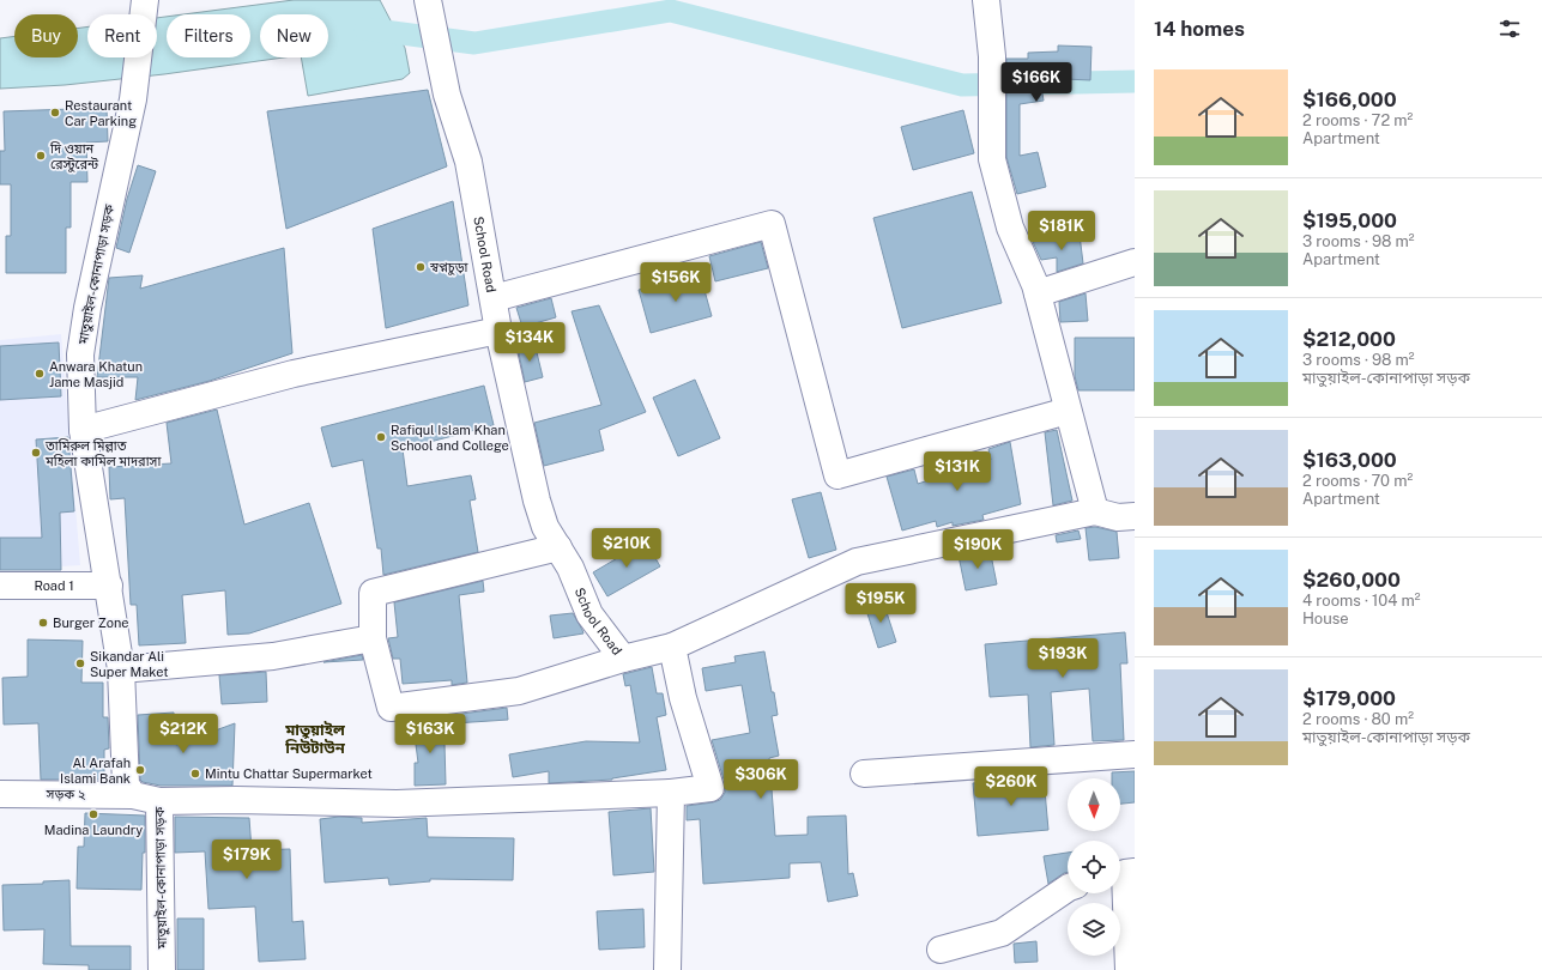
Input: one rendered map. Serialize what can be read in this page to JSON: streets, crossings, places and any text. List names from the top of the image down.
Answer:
{
  "streets": {
    "street": [
      "School Road",
      "মাতুয়াইল-কোনাপাড়া সড়ক",
      "Road 1",
      "সড়ক ২"
    ]
  },
  "crossings": [
    ["মাতুয়াইল-কোনাপাড়া সড়ক", "Road 1"],
    ["মাতুয়াইল-কোনাপাড়া সড়ক", "সড়ক ২"]
  ],
  "districts": ["মাতুয়াইল নিউটাউন"],
  "places": [
    "Restaurant Car Parking",
    "দি ওয়ান রেস্টুরেন্ট",
    "স্বপ্নচুড়া",
    "Anwara Khatun Jame Masjid",
    "Rafiqul Islam Khan School and College",
    "তামিরুল মিল্লাত মহিলা কামিল মাদরাসা",
    "Burger Zone",
    "Sikandar Ali Super Maket",
    "Al Arafah Islami Bank",
    "Mintu Chattar Supermarket",
    "Madina Laundry"
  ],
  "north": "bottom",
  "page": {
    "heading": "14 homes",
    "chip": [
      "Buy",
      "Rent",
      "Filters",
      "New"
    ],
    "list": [
      {
        "name": "$166,000",
        "note": "2 rooms · 72 m² · Apartment"
      },
      {
        "name": "$195,000",
        "note": "3 rooms · 98 m² · Apartment"
      },
      {
        "name": "$212,000",
        "note": "3 rooms · 98 m² · মাতুয়াইল-কোনাপাড়া সড়ক"
      },
      {
        "name": "$163,000",
        "note": "2 rooms · 70 m² · Apartment"
      },
      {
        "name": "$260,000",
        "note": "4 rooms · 104 m² · House"
      },
      {
        "name": "$179,000",
        "note": "2 rooms · 80 m² · মাতুয়াইল-কোনাপাড়া সড়ক"
      }
    ],
    "price": [
      "$166K",
      "$181K",
      "$156K",
      "$134K",
      "$131K",
      "$210K",
      "$190K",
      "$195K",
      "$193K",
      "$212K",
      "$163K",
      "$306K",
      "$260K",
      "$179K"
    ]
  }
}
